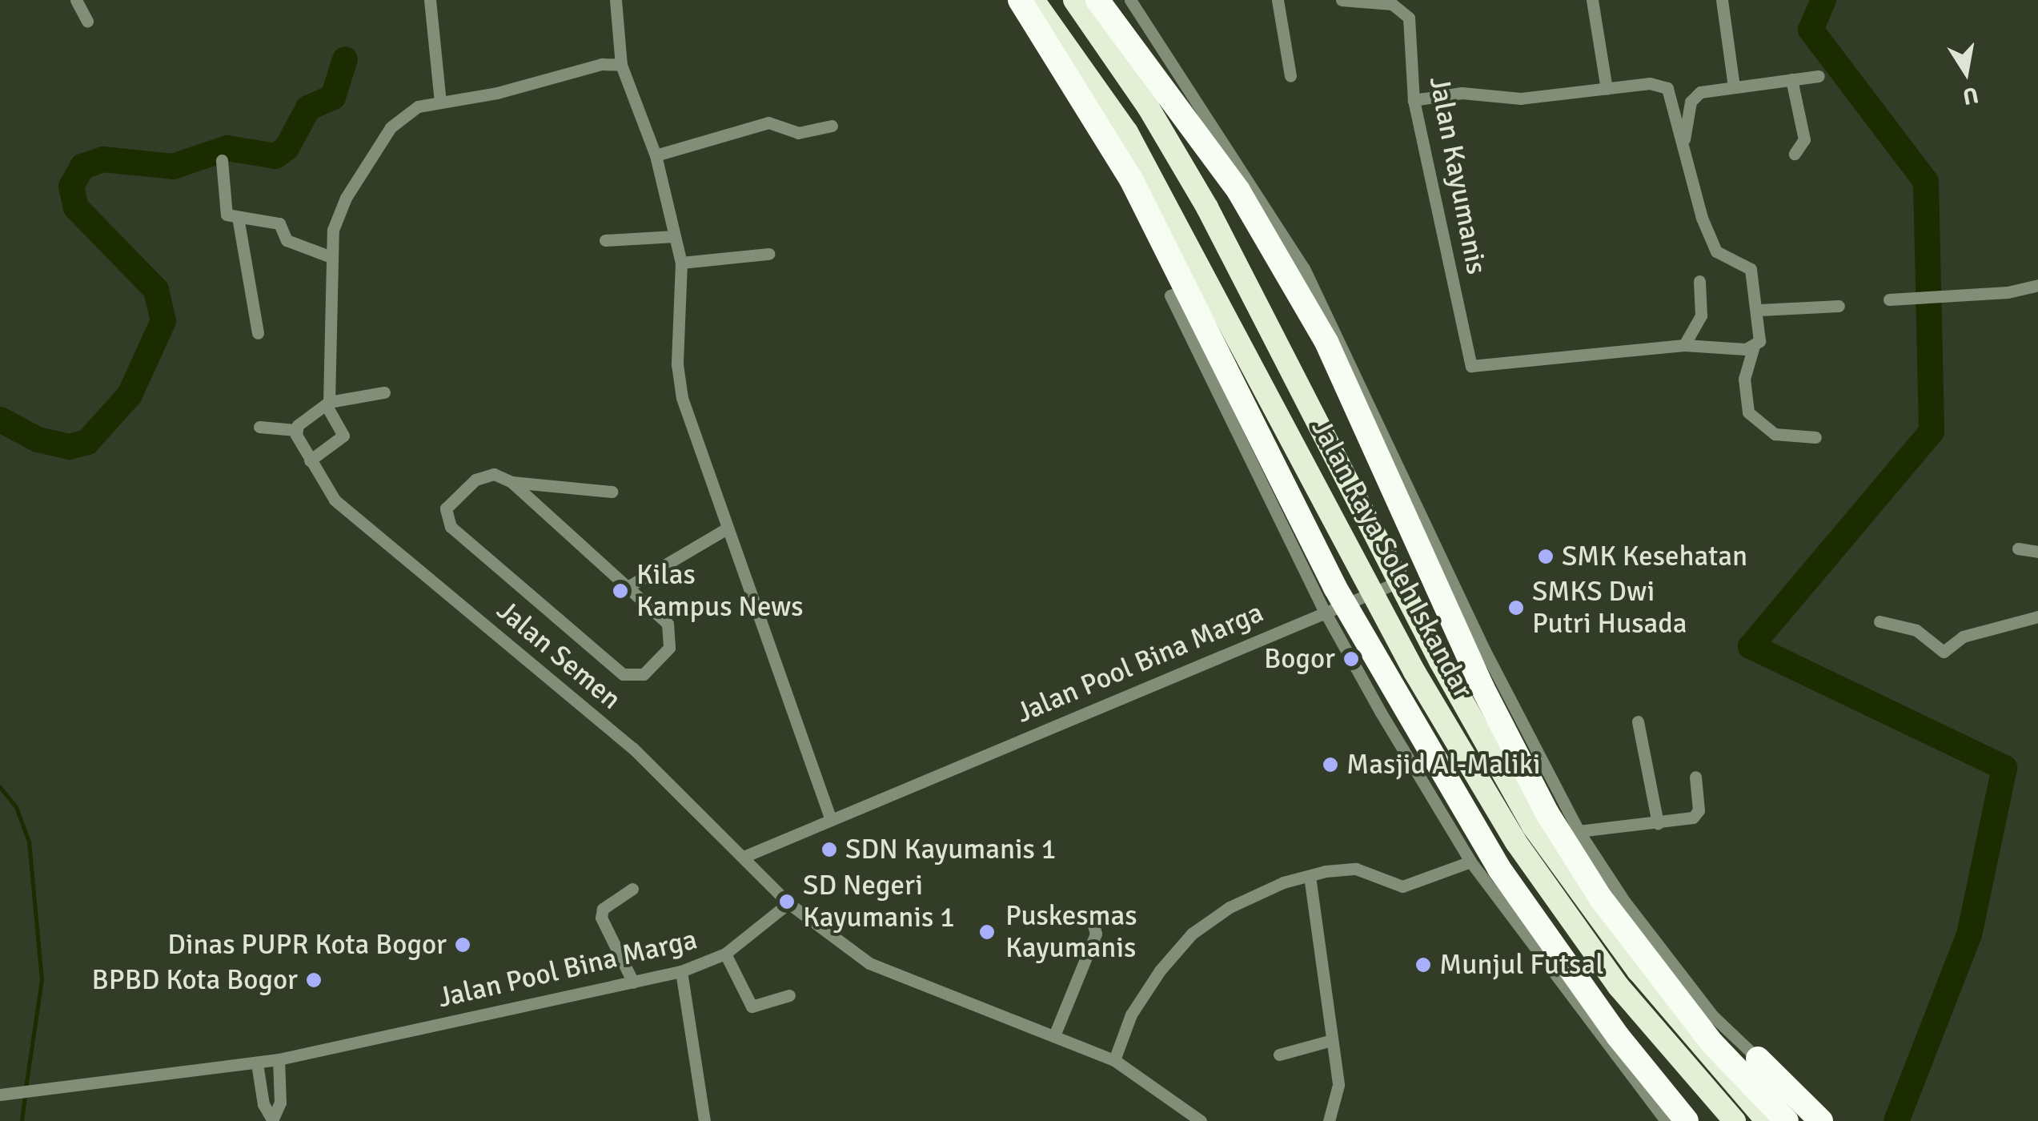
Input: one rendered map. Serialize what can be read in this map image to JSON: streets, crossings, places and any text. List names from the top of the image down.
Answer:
{
  "streets": {
    "highway": ["Jalan Raya Soleh Iskandar"],
    "street": ["Jalan Kayumanis", "Jalan Semen", "Jalan Pool Bina Marga"]
  },
  "crossings": [
    ["Jalan Raya Soleh Iskandar", "Jalan Pool Bina Marga"],
    ["Jalan Semen", "Jalan Pool Bina Marga"]
  ],
  "places": [
    "SMK Kesehatan",
    "Kilas Kampus News",
    "SMKS Dwi Putri Husada",
    "Bogor",
    "Masjid Al-Maliki",
    "SDN Kayumanis 1",
    "SD Negeri Kayumanis 1",
    "Puskesmas Kayumanis",
    "Dinas PUPR Kota Bogor",
    "Munjul Futsal",
    "BPBD Kota Bogor"
  ],
  "north": "bottom"
}
